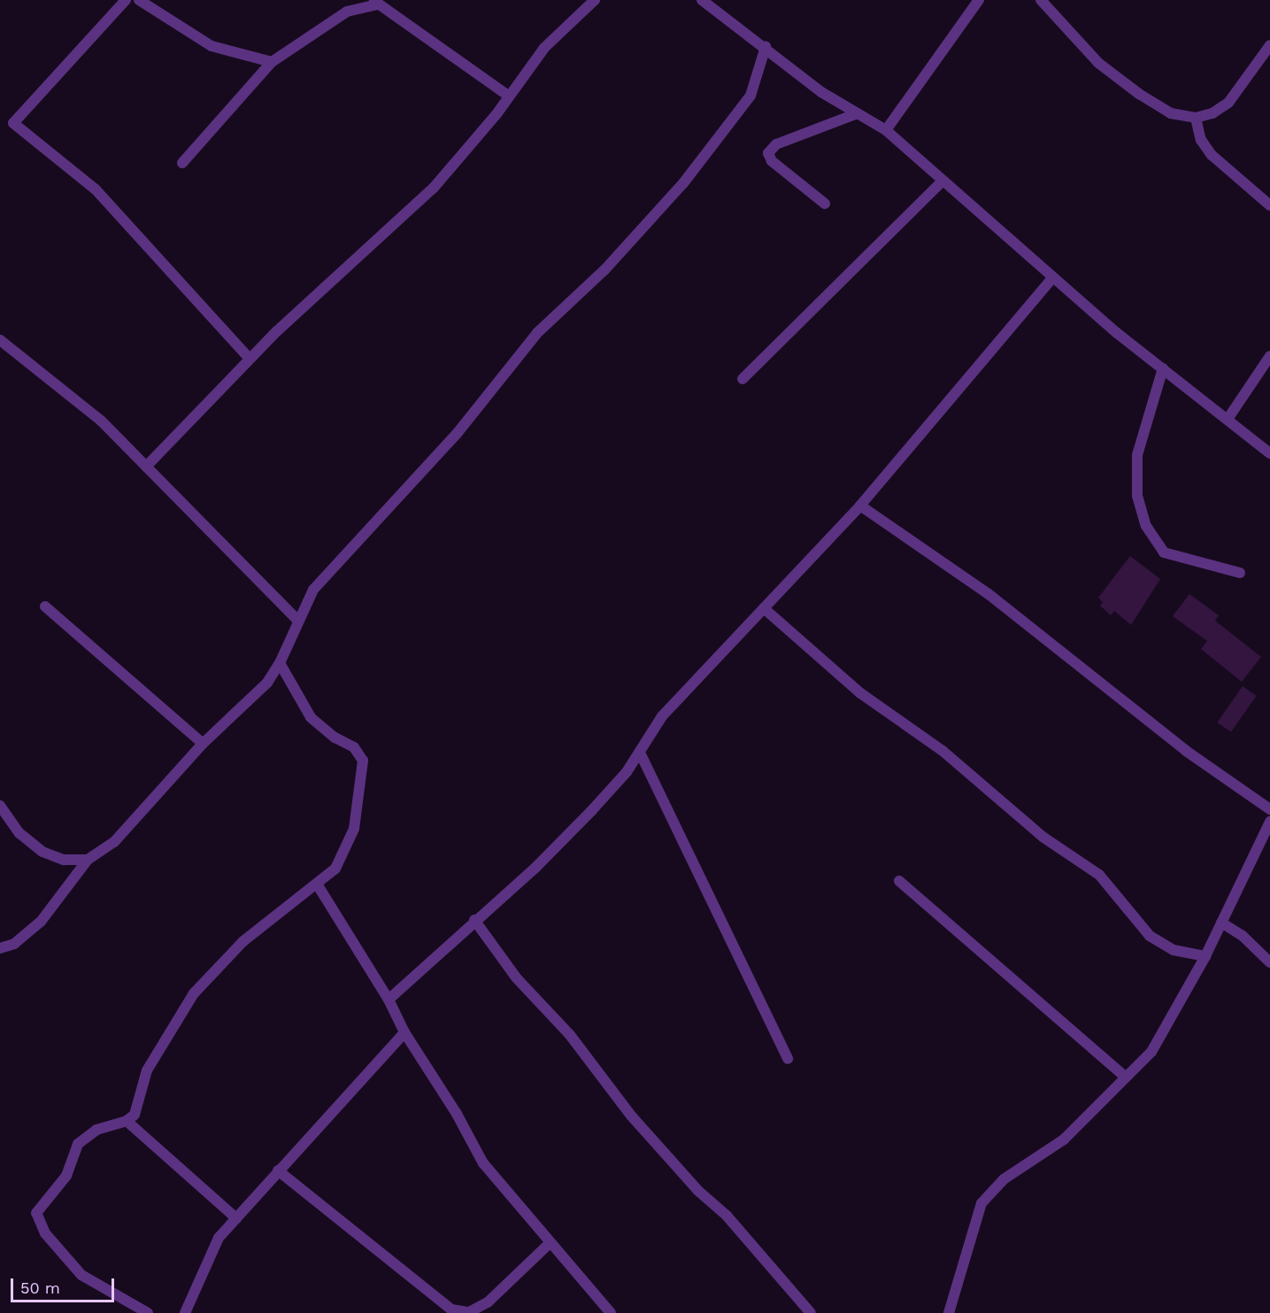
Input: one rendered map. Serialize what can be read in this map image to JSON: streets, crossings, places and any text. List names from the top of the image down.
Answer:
{
  "scale_bar": "50 m"
}
